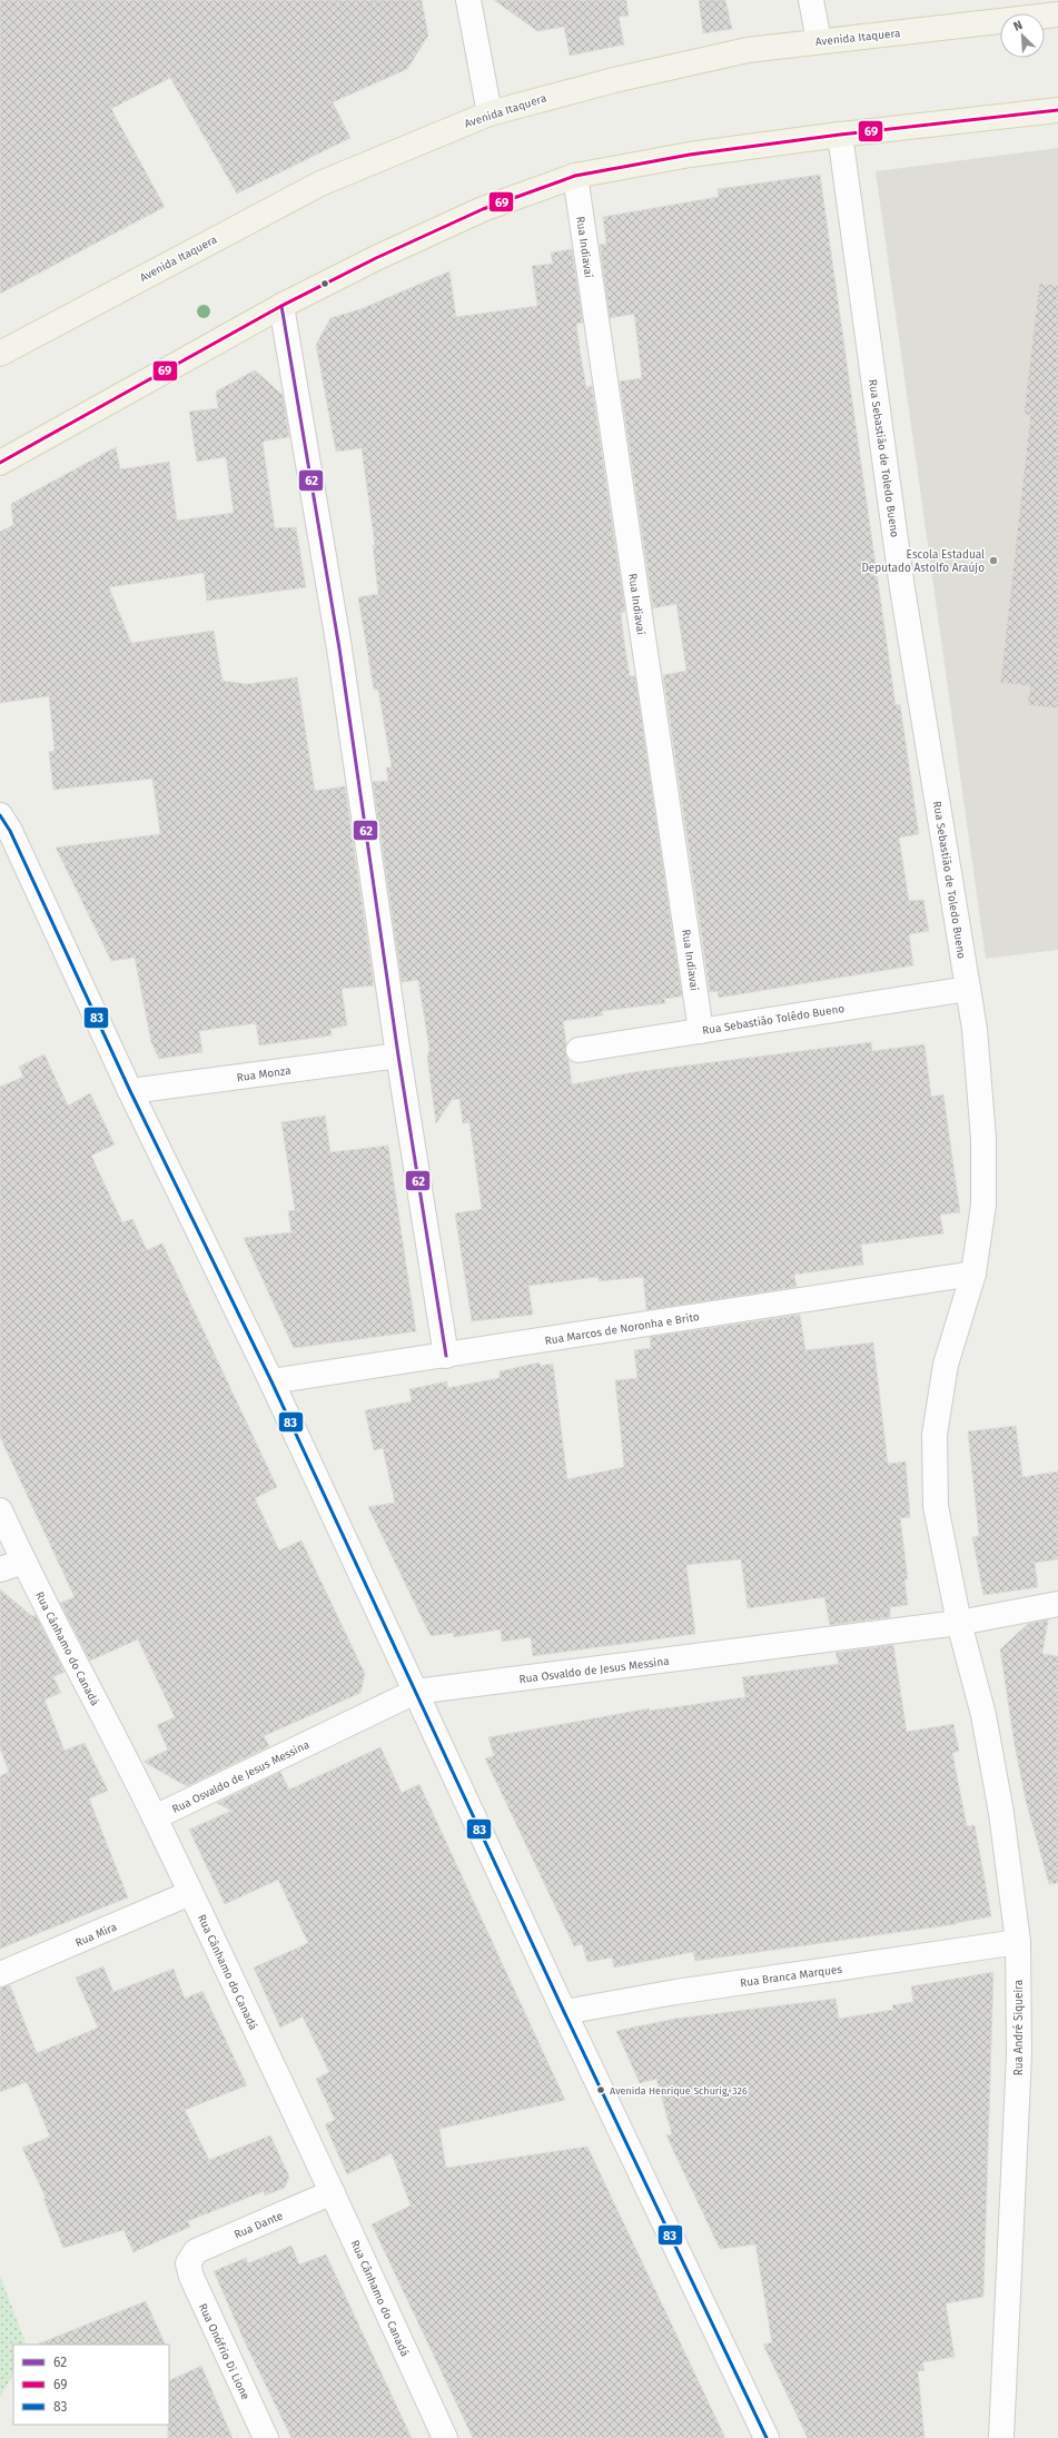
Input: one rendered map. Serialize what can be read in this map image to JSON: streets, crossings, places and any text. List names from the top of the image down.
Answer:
{
  "streets": {
    "main road": ["Avenida Itaquera"],
    "street": [
      "Rua Indiavaí",
      "Rua Sebastião de Toledo Bueno",
      "Rua Sebastião Tolêdo Bueno",
      "Rua Monza",
      "Rua Marcos de Noronha e Brito",
      "Rua Cânhamo do Canadá",
      "Rua Osvaldo de Jesus Messina",
      "Rua Mira",
      "Rua Branca Marques",
      "Rua André Siqueira",
      "Rua Dante",
      "Rua Onófrio Di Lione"
    ]
  },
  "crossings": [
    ["Rua Indiavaí", "Rua Sebastião Tolêdo Bueno"],
    ["Rua Sebastião de Toledo Bueno", "Rua Sebastião Tolêdo Bueno"],
    ["Rua Sebastião de Toledo Bueno", "Rua Marcos de Noronha e Brito"],
    ["Rua Sebastião de Toledo Bueno", "Rua Osvaldo de Jesus Messina"],
    ["Rua Sebastião de Toledo Bueno", "Rua André Siqueira"],
    ["Rua Cânhamo do Canadá", "Rua Osvaldo de Jesus Messina"],
    ["Rua Cânhamo do Canadá", "Rua Mira"],
    ["Rua Cânhamo do Canadá", "Rua Dante"],
    ["Rua Osvaldo de Jesus Messina", "Rua André Siqueira"],
    ["Rua Branca Marques", "Rua André Siqueira"],
    ["Rua Dante", "Rua Onófrio Di Lione"]
  ],
  "places": ["Escola Estadual Deputado Astolfo Araújo", "Avenida Henrique Schurig, 326"],
  "lines": ["transit line 69", "transit line 62", "transit line 83"],
  "legend": ["62", "69", "83"],
  "north": "top left"
}
